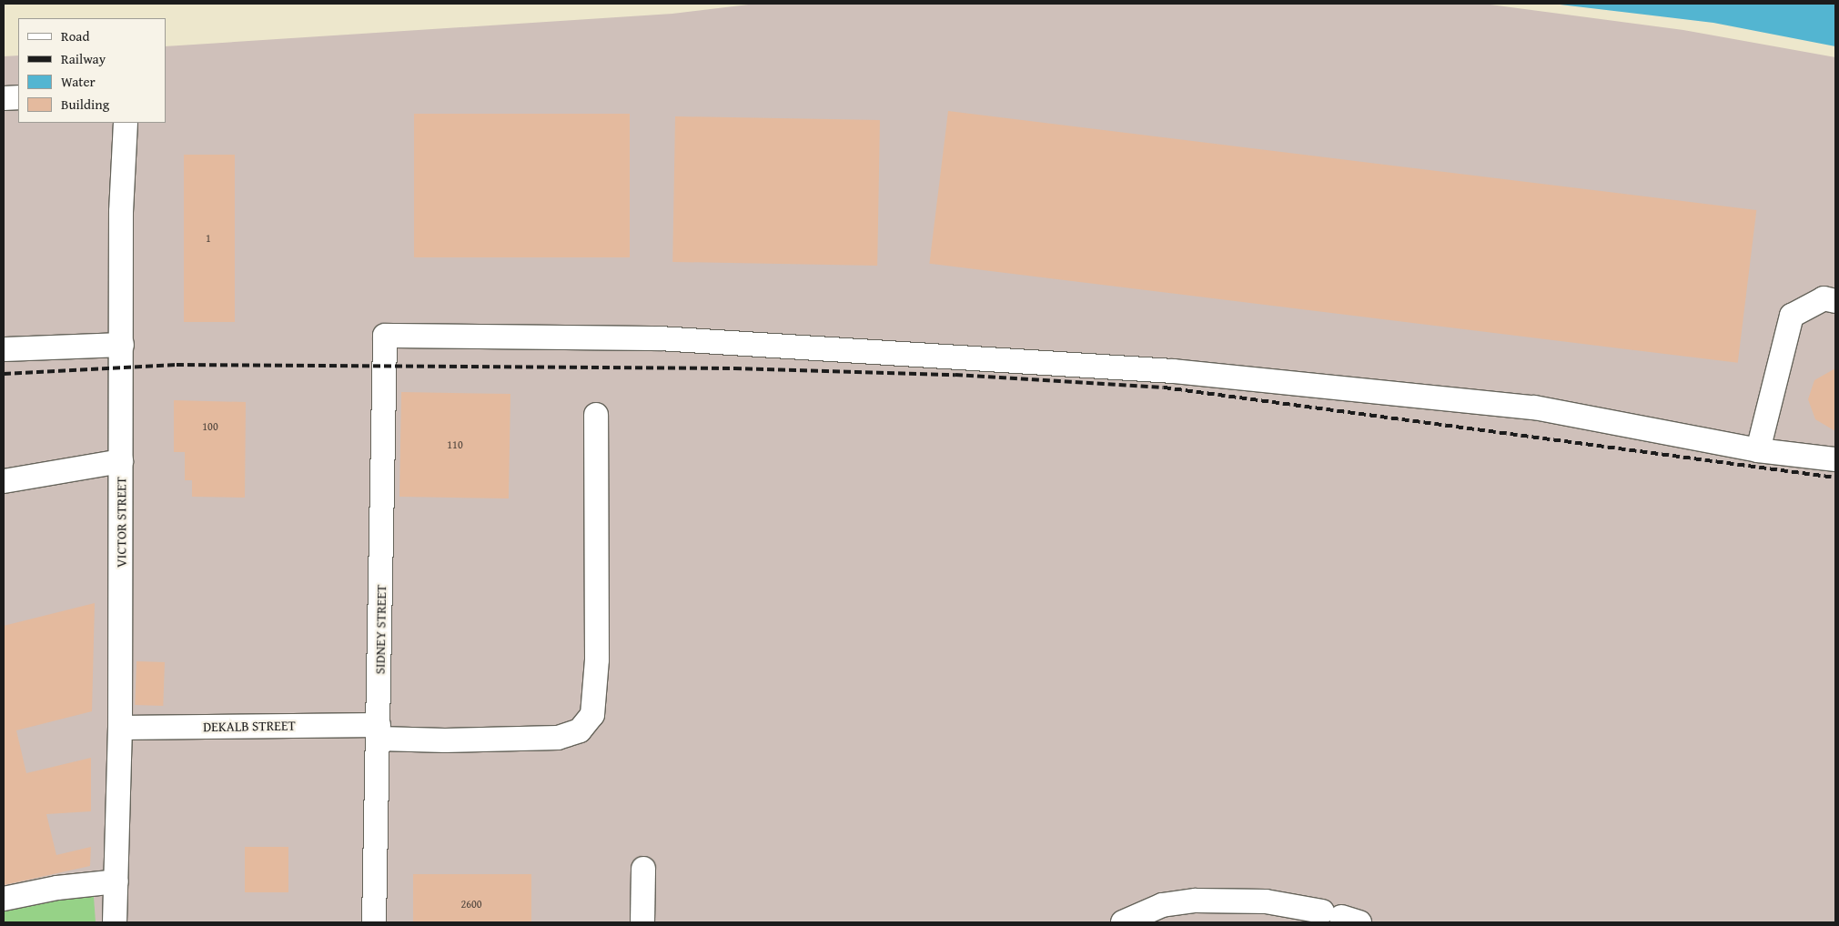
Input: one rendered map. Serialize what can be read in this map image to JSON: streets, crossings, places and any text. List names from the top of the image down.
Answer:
{
  "streets": {
    "street": ["VICTOR STREET", "SIDNEY STREET", "DEKALB STREET"]
  },
  "crossings": [
    ["VICTOR STREET", "DEKALB STREET"],
    ["SIDNEY STREET", "DEKALB STREET"]
  ],
  "house_numbers": [
    "1",
    "100",
    "110",
    "2600"
  ],
  "legend": [
    "Road",
    "Railway",
    "Water",
    "Building"
  ]
}
